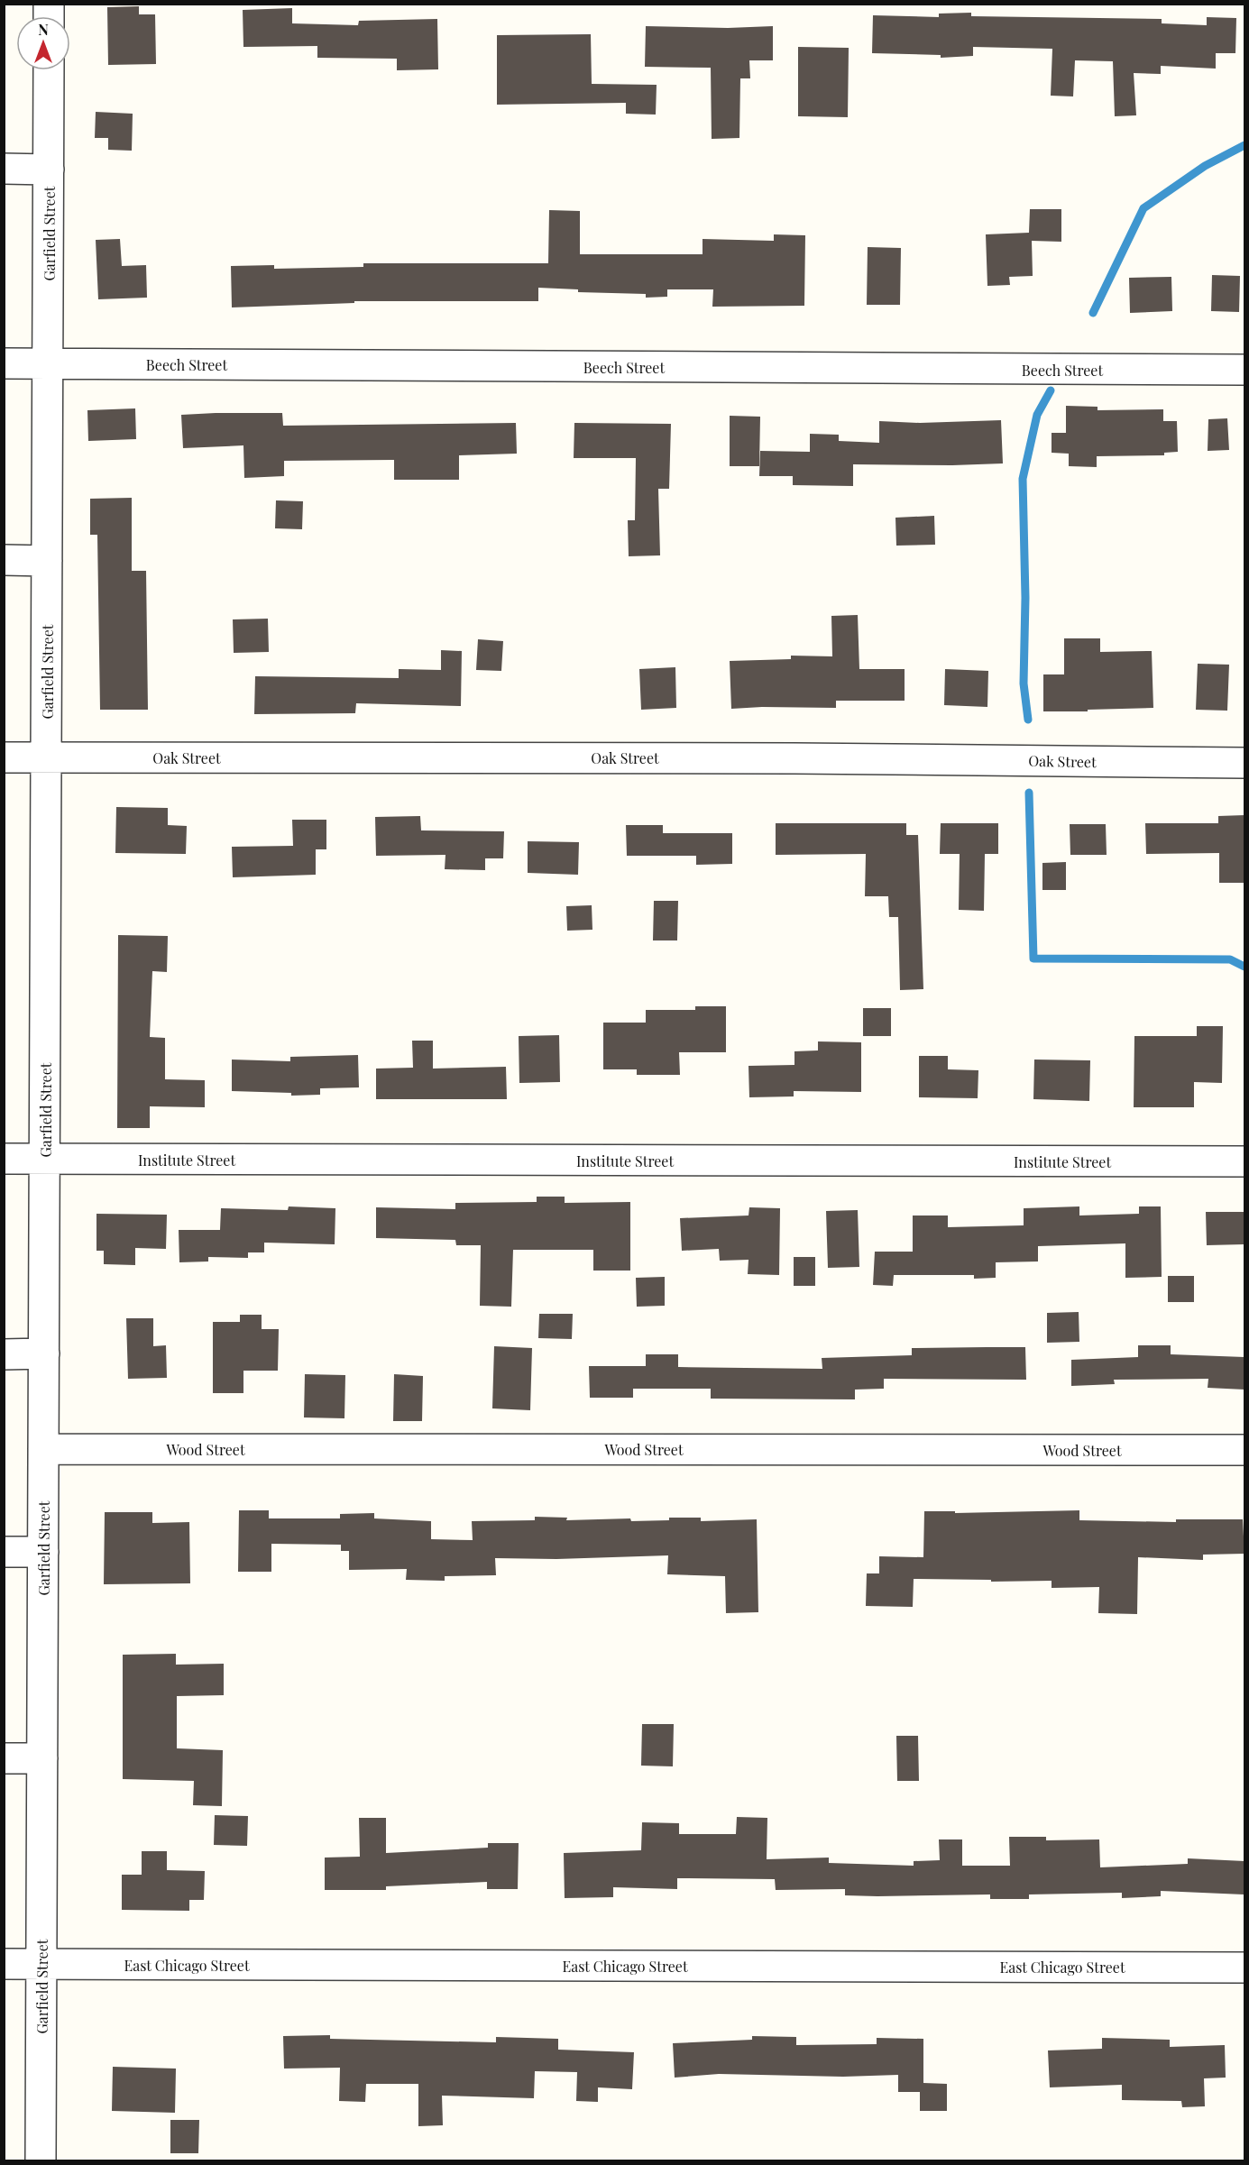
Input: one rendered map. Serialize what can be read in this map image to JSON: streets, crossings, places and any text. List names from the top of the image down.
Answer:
{
  "streets": {
    "street": [
      "Garfield Street",
      "Beech Street",
      "Oak Street",
      "Institute Street",
      "Wood Street",
      "East Chicago Street"
    ]
  },
  "crossings": [
    ["Garfield Street", "Beech Street"],
    ["Garfield Street", "Oak Street"],
    ["Garfield Street", "Institute Street"],
    ["Garfield Street", "Wood Street"],
    ["Garfield Street", "East Chicago Street"]
  ],
  "north": "top"
}
